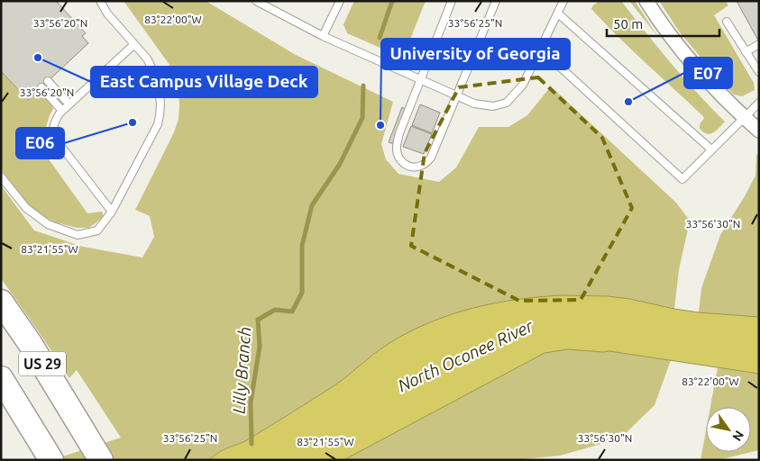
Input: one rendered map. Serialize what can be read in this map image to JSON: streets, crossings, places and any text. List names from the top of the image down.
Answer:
{
  "streets": {
    "highway": ["US 29"]
  },
  "water": ["North Oconee River", "Lilly Branch"],
  "places": [
    "East Campus Village Deck",
    "E07",
    "E06",
    "University of Georgia"
  ],
  "scale_bar": "50 m",
  "north": "bottom right",
  "coordinates": [
    "83°22'00\"W",
    "33°56'20\"N",
    "33°56'25\"N",
    "33°56'30\"N",
    "83°21'55\"W"
  ]
}
